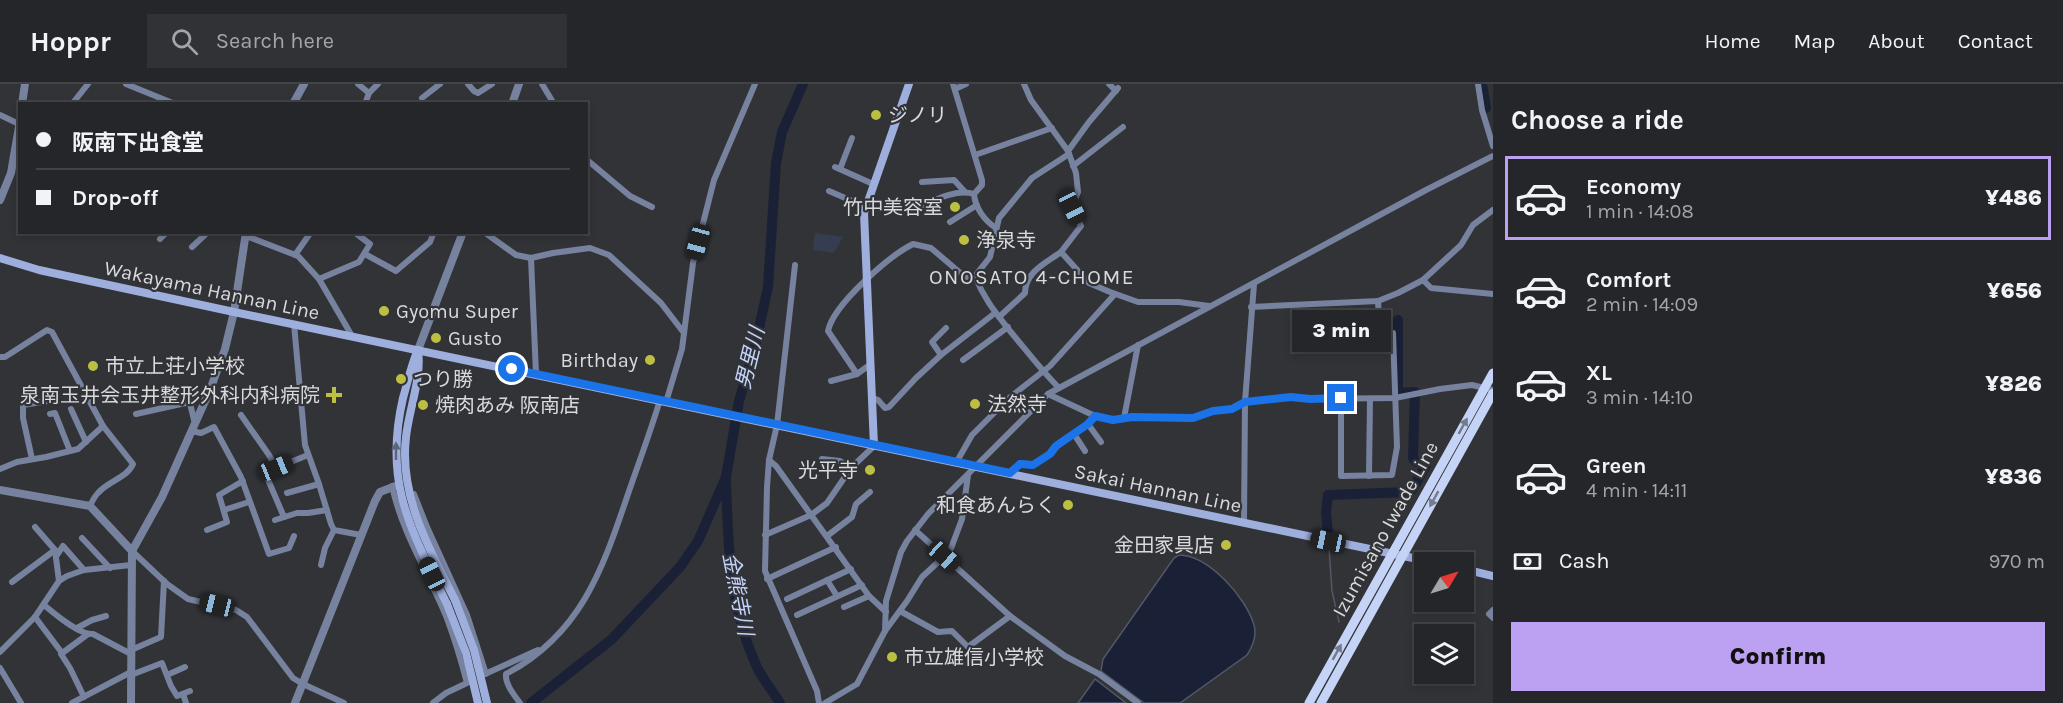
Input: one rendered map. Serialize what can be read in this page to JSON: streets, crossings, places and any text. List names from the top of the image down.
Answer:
{
  "streets": {
    "main road": ["Wakayama Hannan Line", "Sakai Hannan Line", "Izumisano Iwade Line"]
  },
  "crossings": [
    ["Wakayama Hannan Line", "Sakai Hannan Line"],
    ["Sakai Hannan Line", "Izumisano Iwade Line"]
  ],
  "districts": ["ONOSATO 4-CHOME"],
  "water": ["男里川", "金熊寺川"],
  "places": {
    "other": [
      "ジノリ",
      "竹中美容室",
      "浄泉寺",
      "Gyomu Super",
      "Gusto",
      "Birthday",
      "市立上荘小学校",
      "つり勝",
      "法然寺",
      "焼肉あみ 阪南店",
      "光平寺",
      "和食あんらく",
      "金田家具店",
      "市立雄信小学校"
    ],
    "health": ["泉南玉井会玉井整形外科内科病院"]
  },
  "north": "top right",
  "page": {
    "header": "Hoppr",
    "search": "Search here",
    "nav": [
      "Home",
      "Map",
      "About",
      "Contact"
    ],
    "heading": "Choose a ride",
    "banner": ["阪南下出食堂", "Drop-off"],
    "list": [
      {
        "name": "Economy",
        "note": "1 min · 14:08",
        "value": "¥486"
      },
      {
        "name": "Comfort",
        "note": "2 min · 14:09",
        "value": "¥656"
      },
      {
        "name": "XL",
        "note": "3 min · 14:10",
        "value": "¥826"
      },
      {
        "name": "Green",
        "note": "4 min · 14:11",
        "value": "¥836"
      }
    ],
    "bubble": "3 min",
    "pay": ["Cash", "970 m"],
    "buttons": "Confirm"
  }
}
